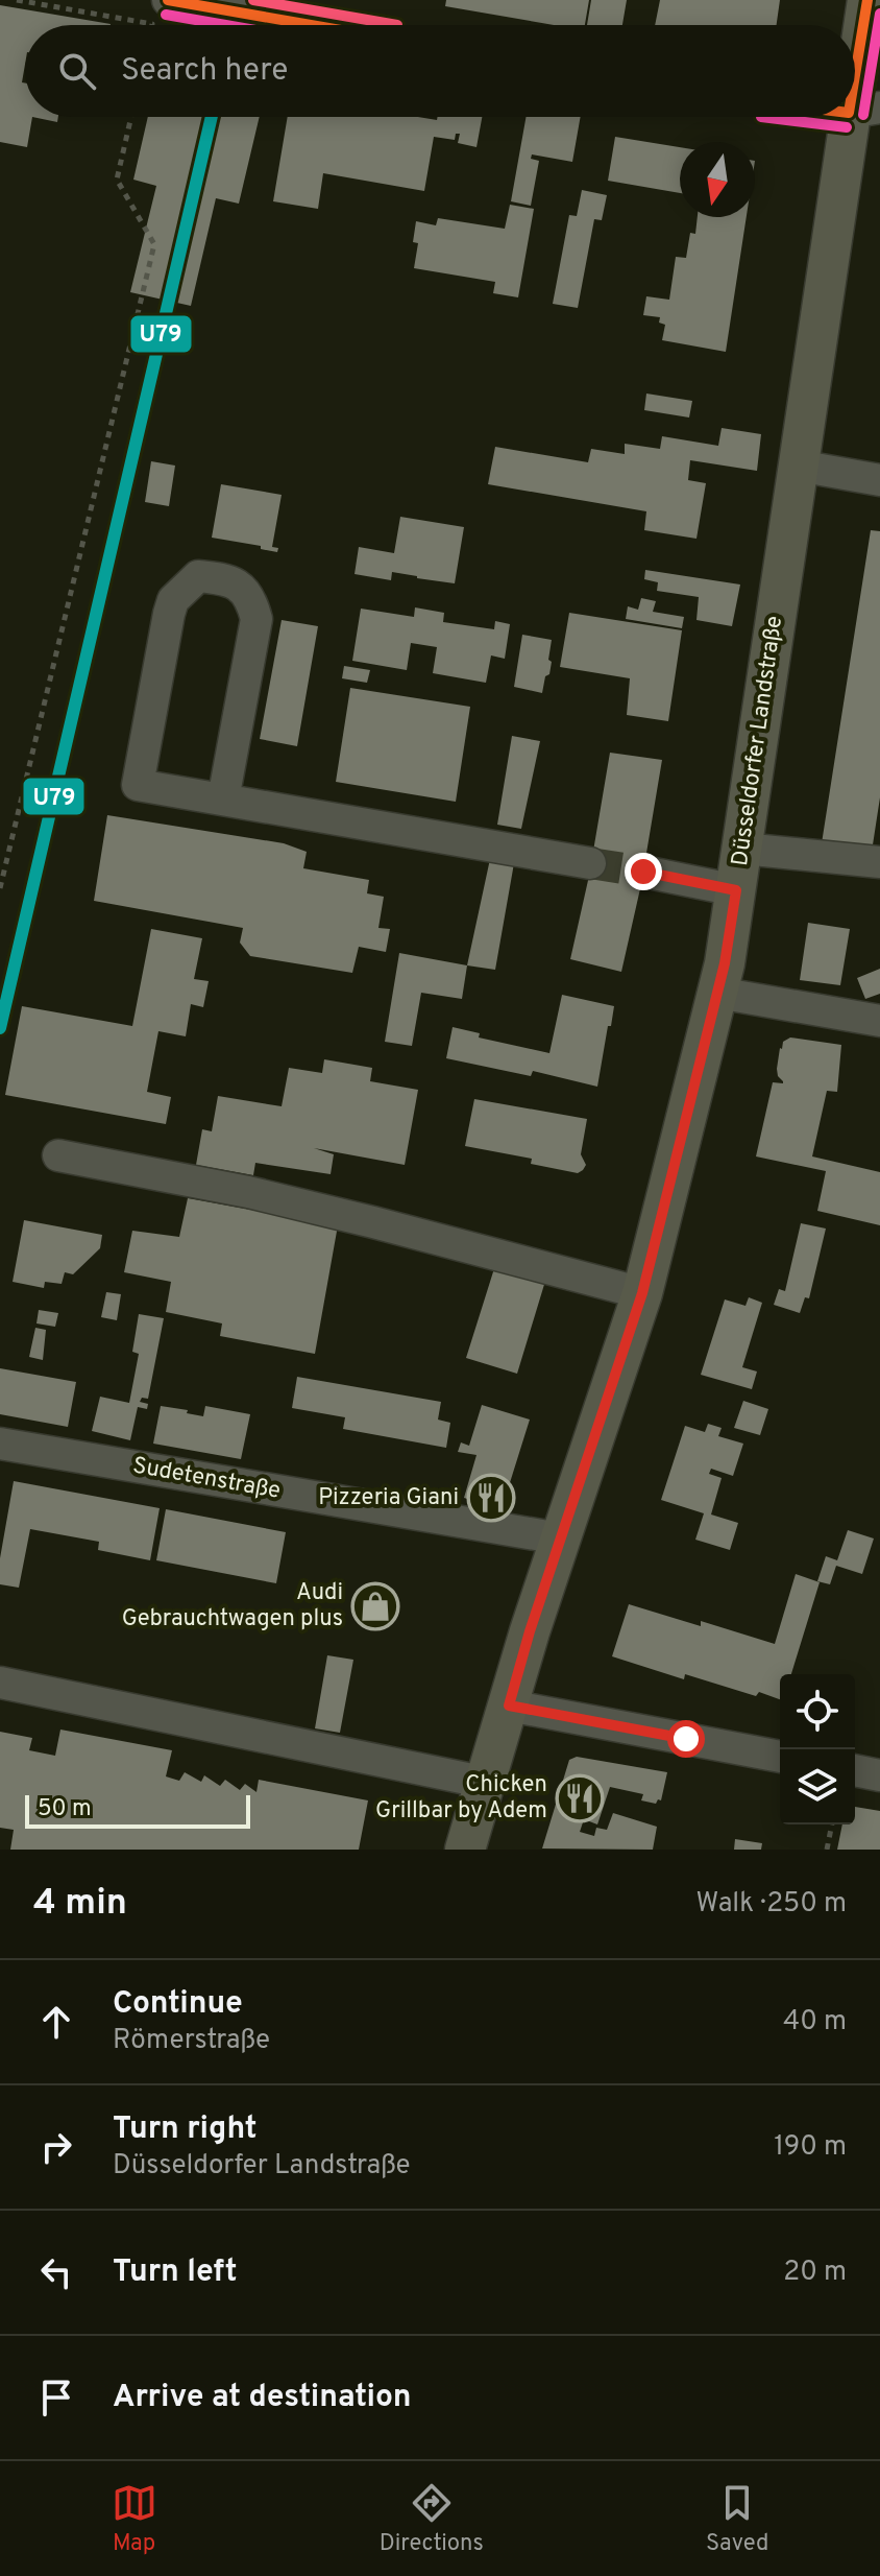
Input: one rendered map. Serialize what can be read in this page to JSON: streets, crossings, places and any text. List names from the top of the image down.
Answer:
{
  "streets": {
    "main road": ["Düsseldorfer Landstraße"],
    "street": ["Sudetenstraße"]
  },
  "crossings": [
    ["Düsseldorfer Landstraße", "Sudetenstraße"]
  ],
  "places": {
    "restaurant": ["Pizzeria Giani", "Chicken Grillbar by Adem"],
    "shop": ["Audi Gebrauchtwagen plus"]
  },
  "lines": ["transit line U79"],
  "scale_bar": "50 m",
  "north": "bottom",
  "page": {
    "search": "Search here",
    "scale": "50 m",
    "heading": ["4 min", "Walk · 250 m"],
    "list": [
      ["Continue", "Römerstraße", "40 m"],
      ["Turn right", "Düsseldorfer Landstraße", "190 m"],
      ["Turn left", "20 m"],
      "Arrive at destination"
    ],
    "nav": ["Map", "Directions", "Saved"]
  }
}
